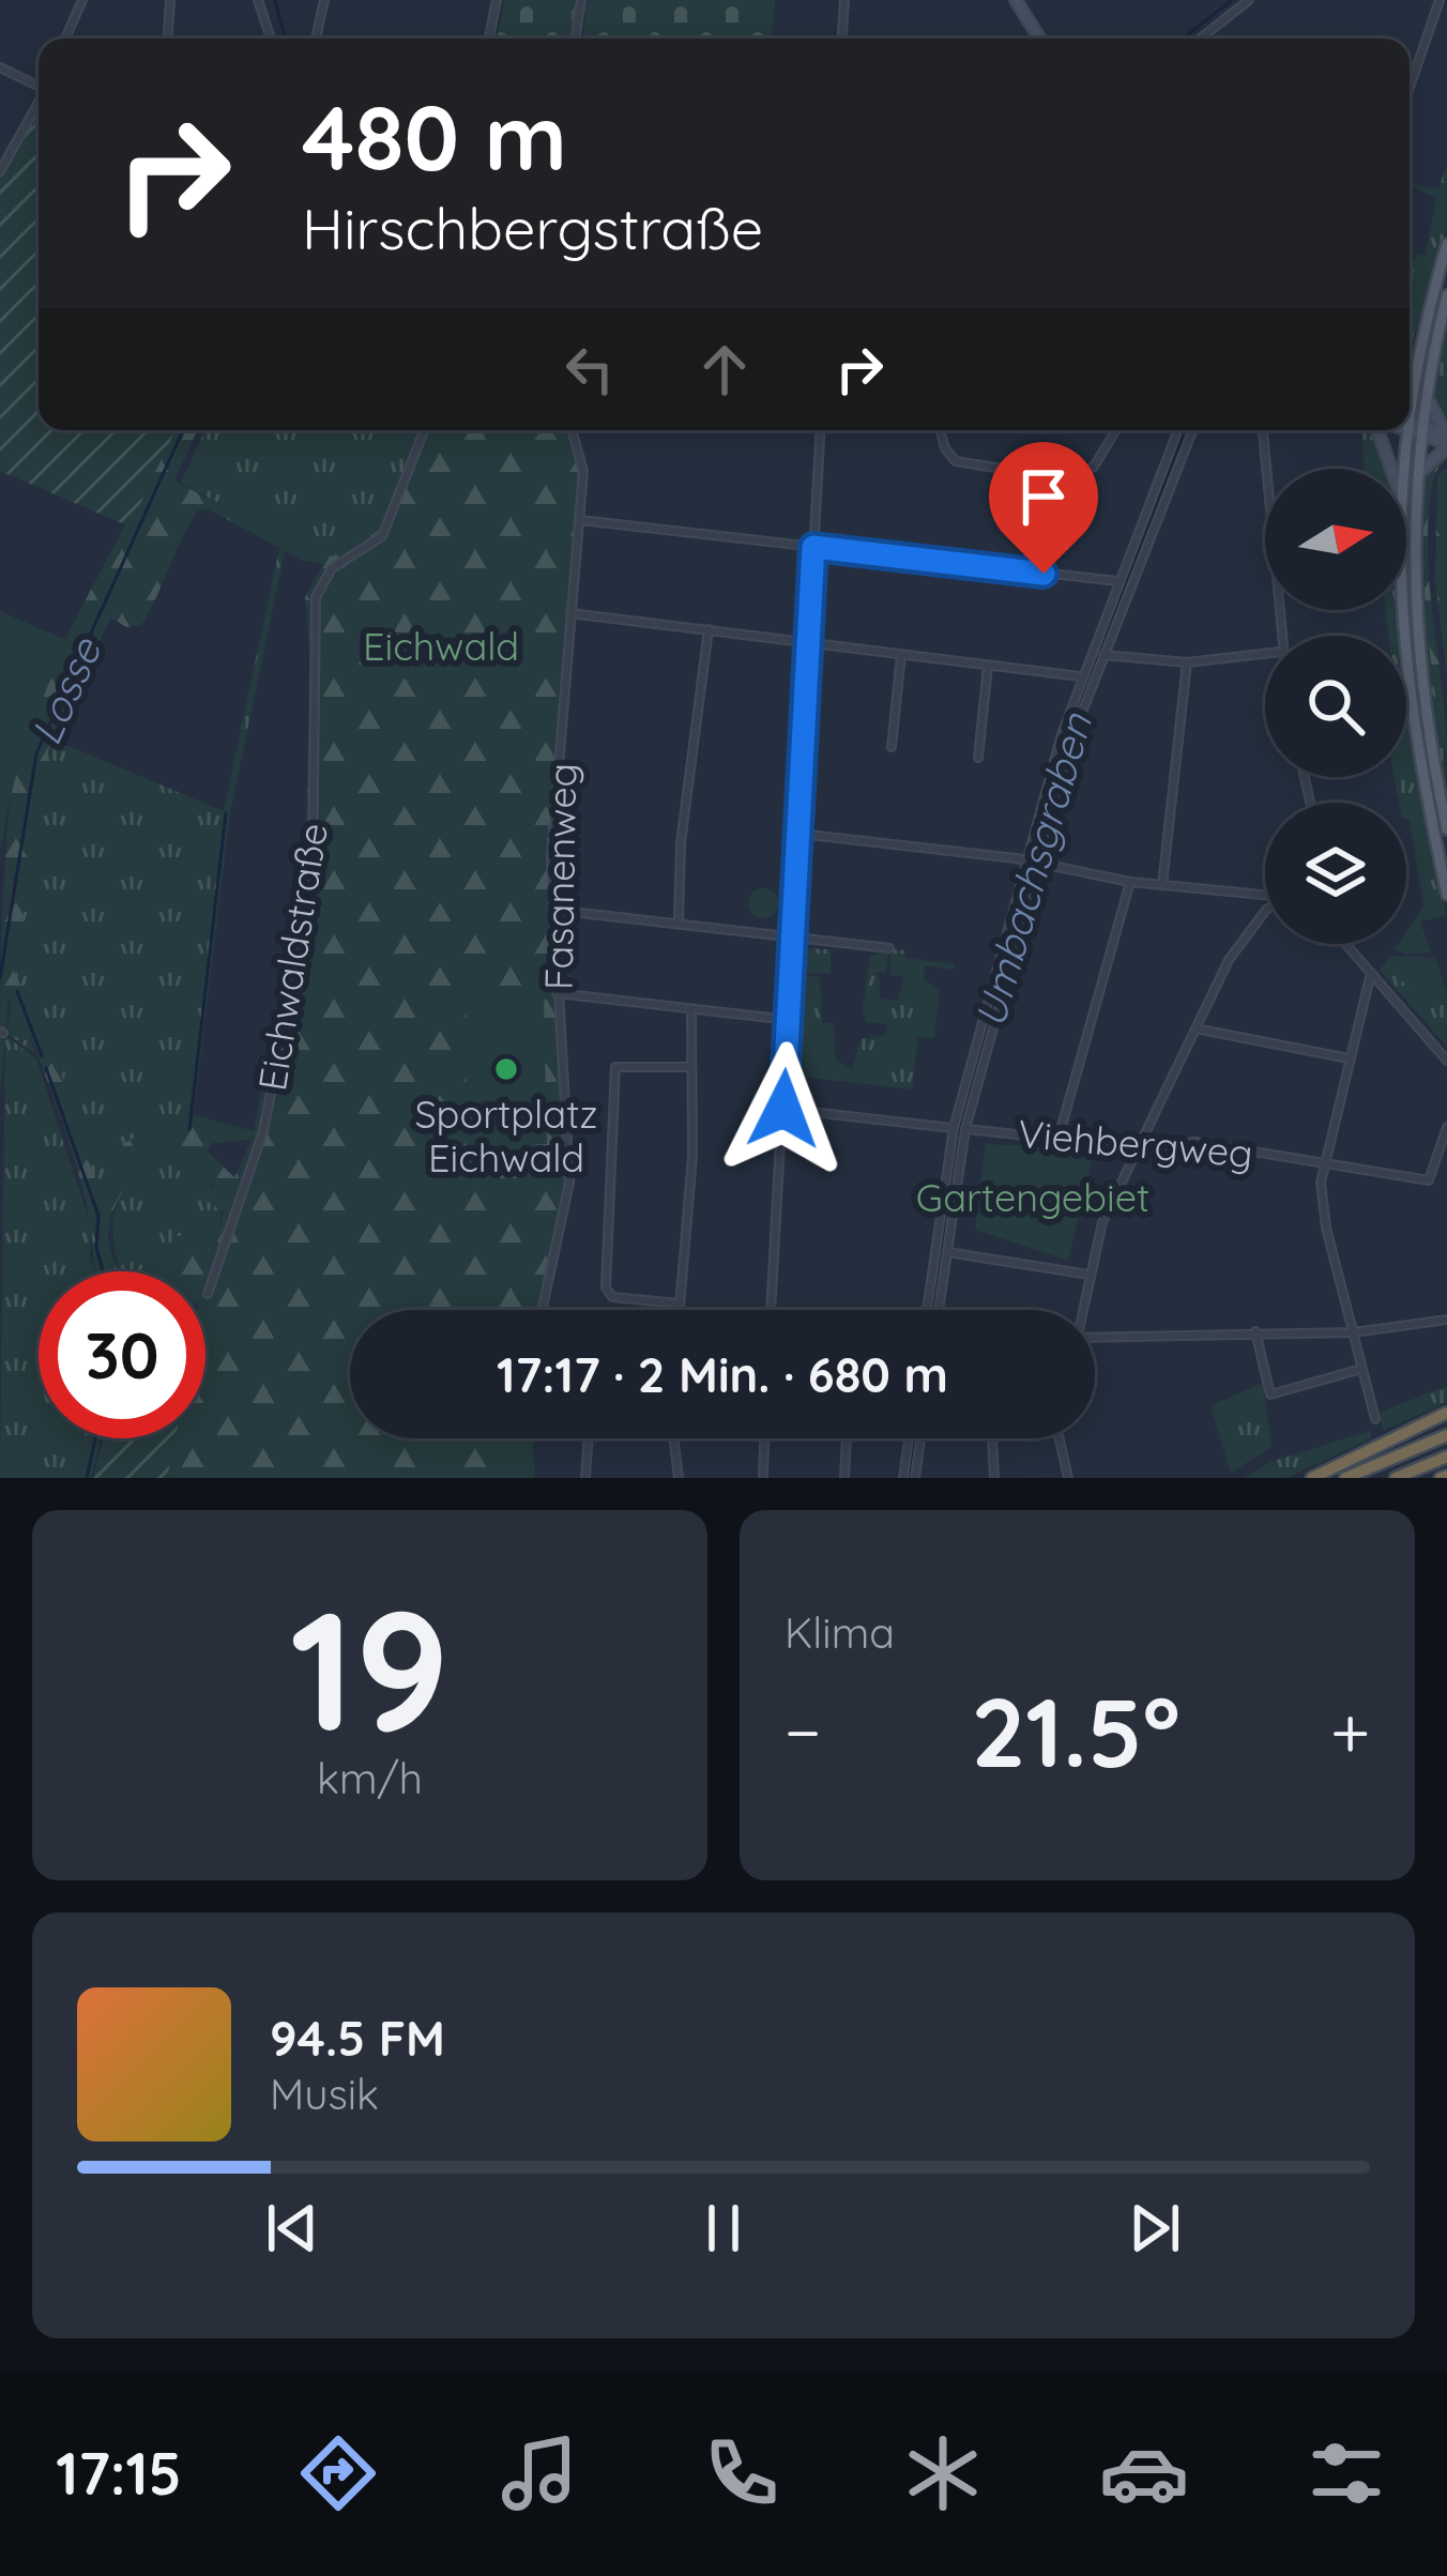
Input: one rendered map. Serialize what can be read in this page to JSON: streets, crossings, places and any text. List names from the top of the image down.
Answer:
{
  "streets": {
    "street": ["Fasanenweg", "Eichwaldstraße", "Viehbergweg"]
  },
  "water": ["Losse", "Umbachsgraben"],
  "parks": ["Eichwald", "Gartengebiet"],
  "places": ["Sportplatz Eichwald"],
  "north": "right",
  "page": {
    "turn": ["480 m", "Hirschbergstraße"],
    "limit": "30",
    "trip": "17:17 · 2 Min. · 680 m",
    "tile": [
      ["19", "km/h"],
      "Klima"
    ],
    "heat": ["−", "21.5°", "+"],
    "song": ["94.5 FM", "Musik"],
    "tabs": "17:15"
  }
}
